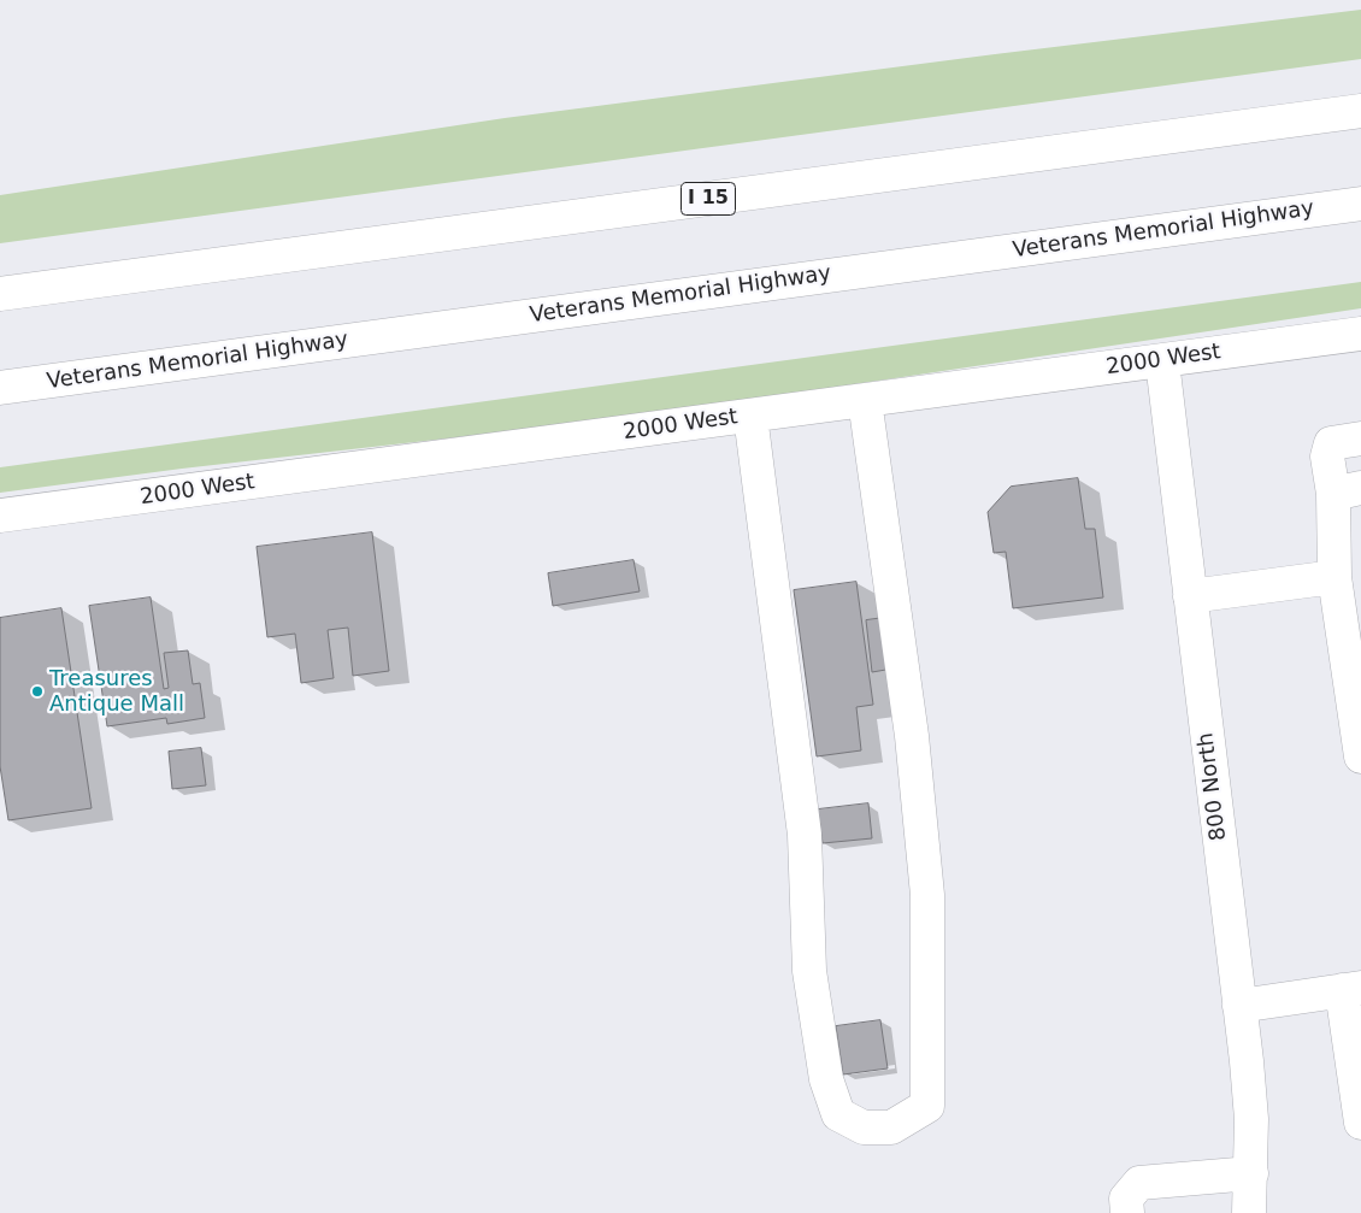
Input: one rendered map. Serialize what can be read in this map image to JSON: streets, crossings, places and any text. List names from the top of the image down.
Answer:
{
  "streets": {
    "main road": [
      "I 15",
      "Veterans Memorial Highway",
      "2000 West",
      "800 North"
    ]
  },
  "crossings": [
    ["2000 West", "800 North"]
  ],
  "places": ["Treasures Antique Mall"]
}
